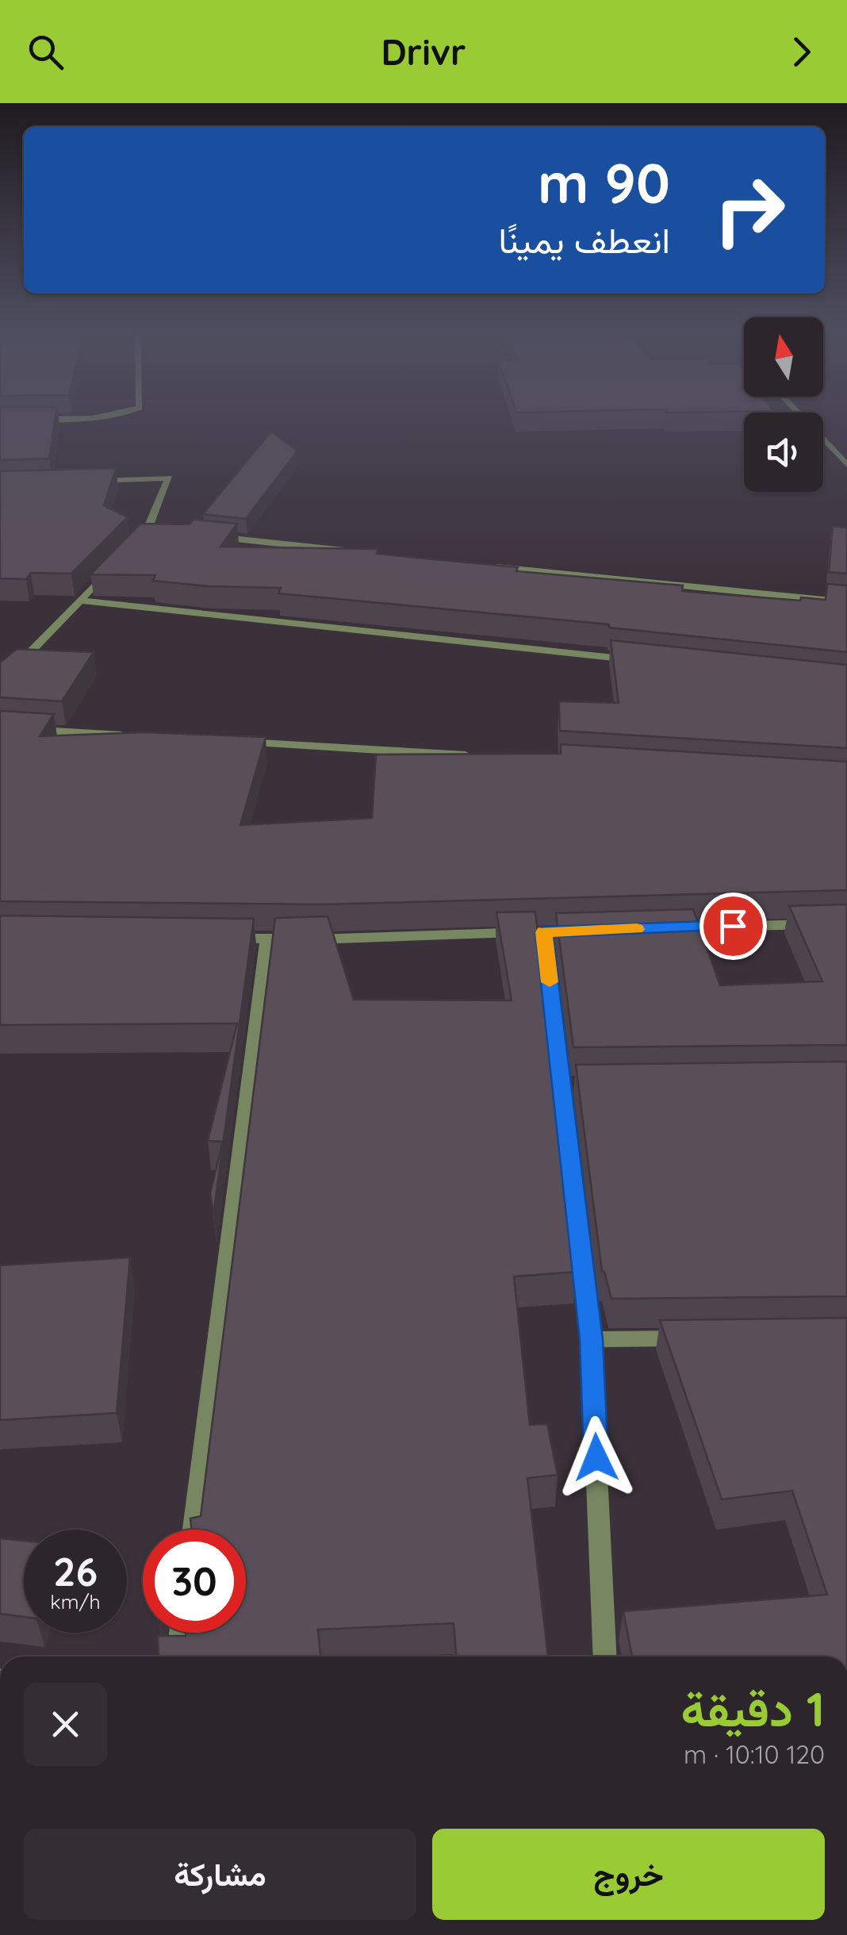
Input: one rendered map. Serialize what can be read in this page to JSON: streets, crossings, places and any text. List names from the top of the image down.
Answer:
{
  "north": "top",
  "page": {
    "header": "Drivr",
    "turn": ["90 m", "انعطف يمينًا"],
    "speed": "26 km/h",
    "limit": "30",
    "heading": ["1 دقيقة", "120 m · 10:10"],
    "buttons": ["خروج", "مشاركة"]
  }
}
